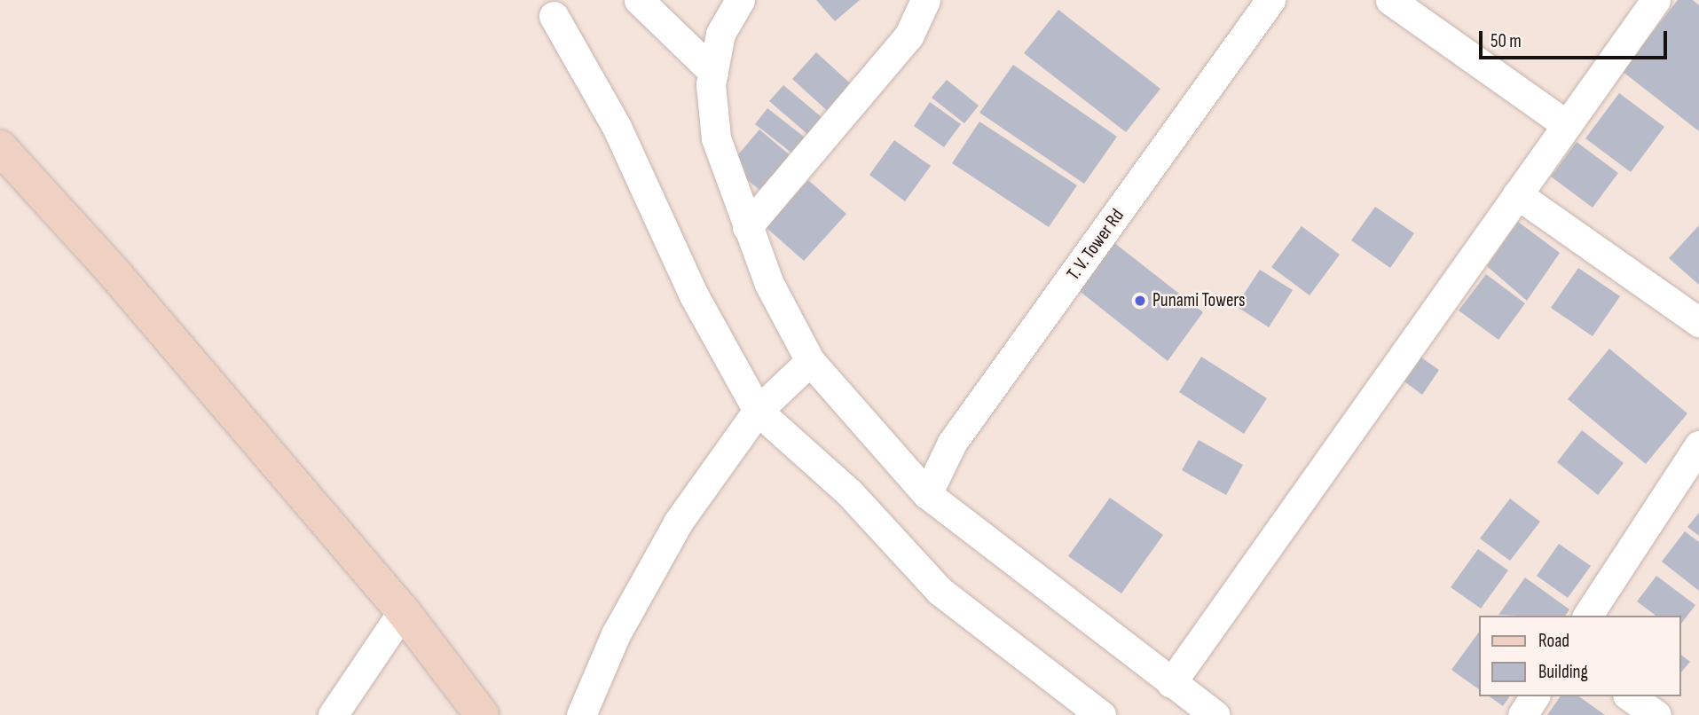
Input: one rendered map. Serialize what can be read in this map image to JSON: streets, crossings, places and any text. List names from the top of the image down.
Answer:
{
  "streets": {
    "street": ["T. V. Tower Rd"]
  },
  "places": ["Punami Towers"],
  "legend": ["Road", "Building"],
  "scale_bar": "50 m"
}
